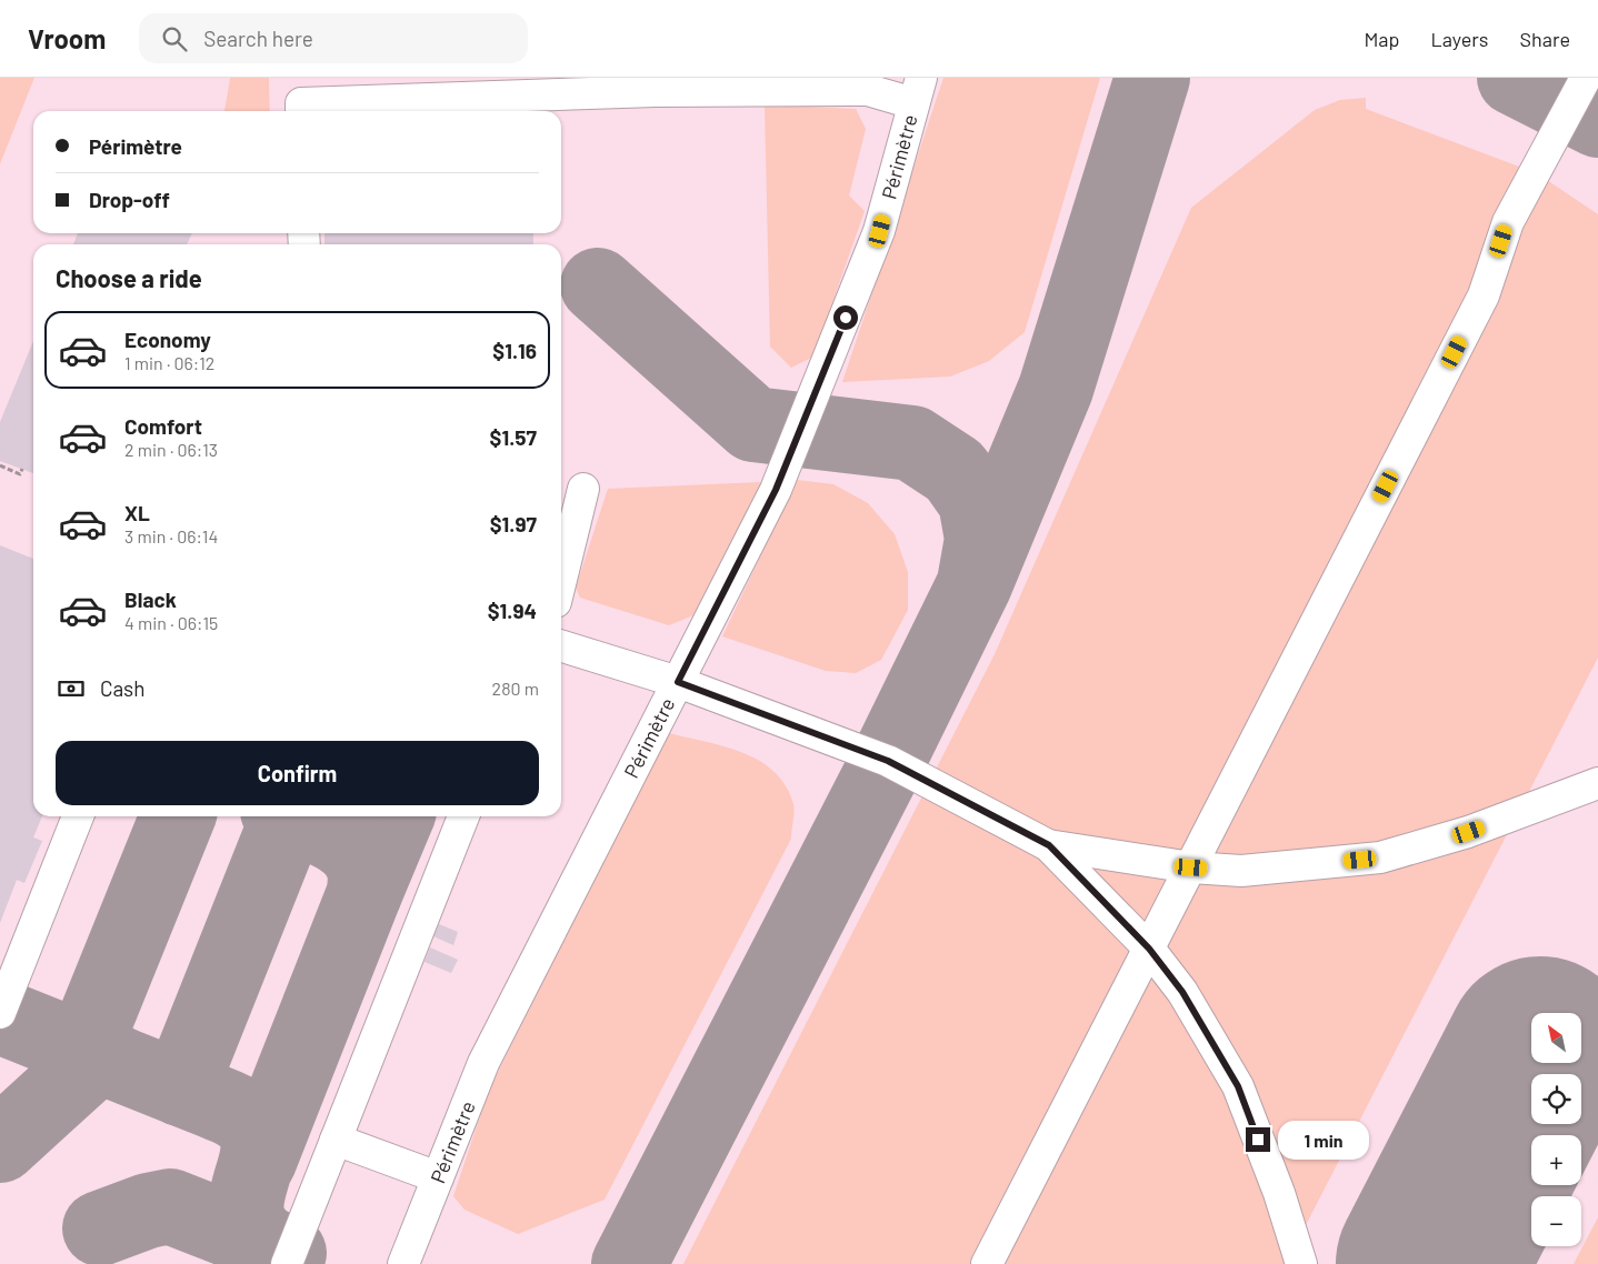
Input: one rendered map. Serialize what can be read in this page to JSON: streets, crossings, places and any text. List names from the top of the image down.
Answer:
{
  "streets": {
    "lane": ["Périmètre"]
  },
  "north": "top left",
  "page": {
    "header": "Vroom",
    "search": "Search here",
    "nav": ["Map", "Layers", "Share"],
    "banner": ["Périmètre", "Drop-off"],
    "heading": "Choose a ride",
    "list": [
      {
        "name": "Economy",
        "note": "1 min · 06:12",
        "value": "$1.16"
      },
      {
        "name": "Comfort",
        "note": "2 min · 06:13",
        "value": "$1.57"
      },
      {
        "name": "XL",
        "note": "3 min · 06:14",
        "value": "$1.97"
      },
      {
        "name": "Black",
        "note": "4 min · 06:15",
        "value": "$1.94"
      }
    ],
    "pay": ["Cash", "280 m"],
    "buttons": "Confirm",
    "map_buttons": ["+", "−"],
    "bubble": "1 min"
  }
}
